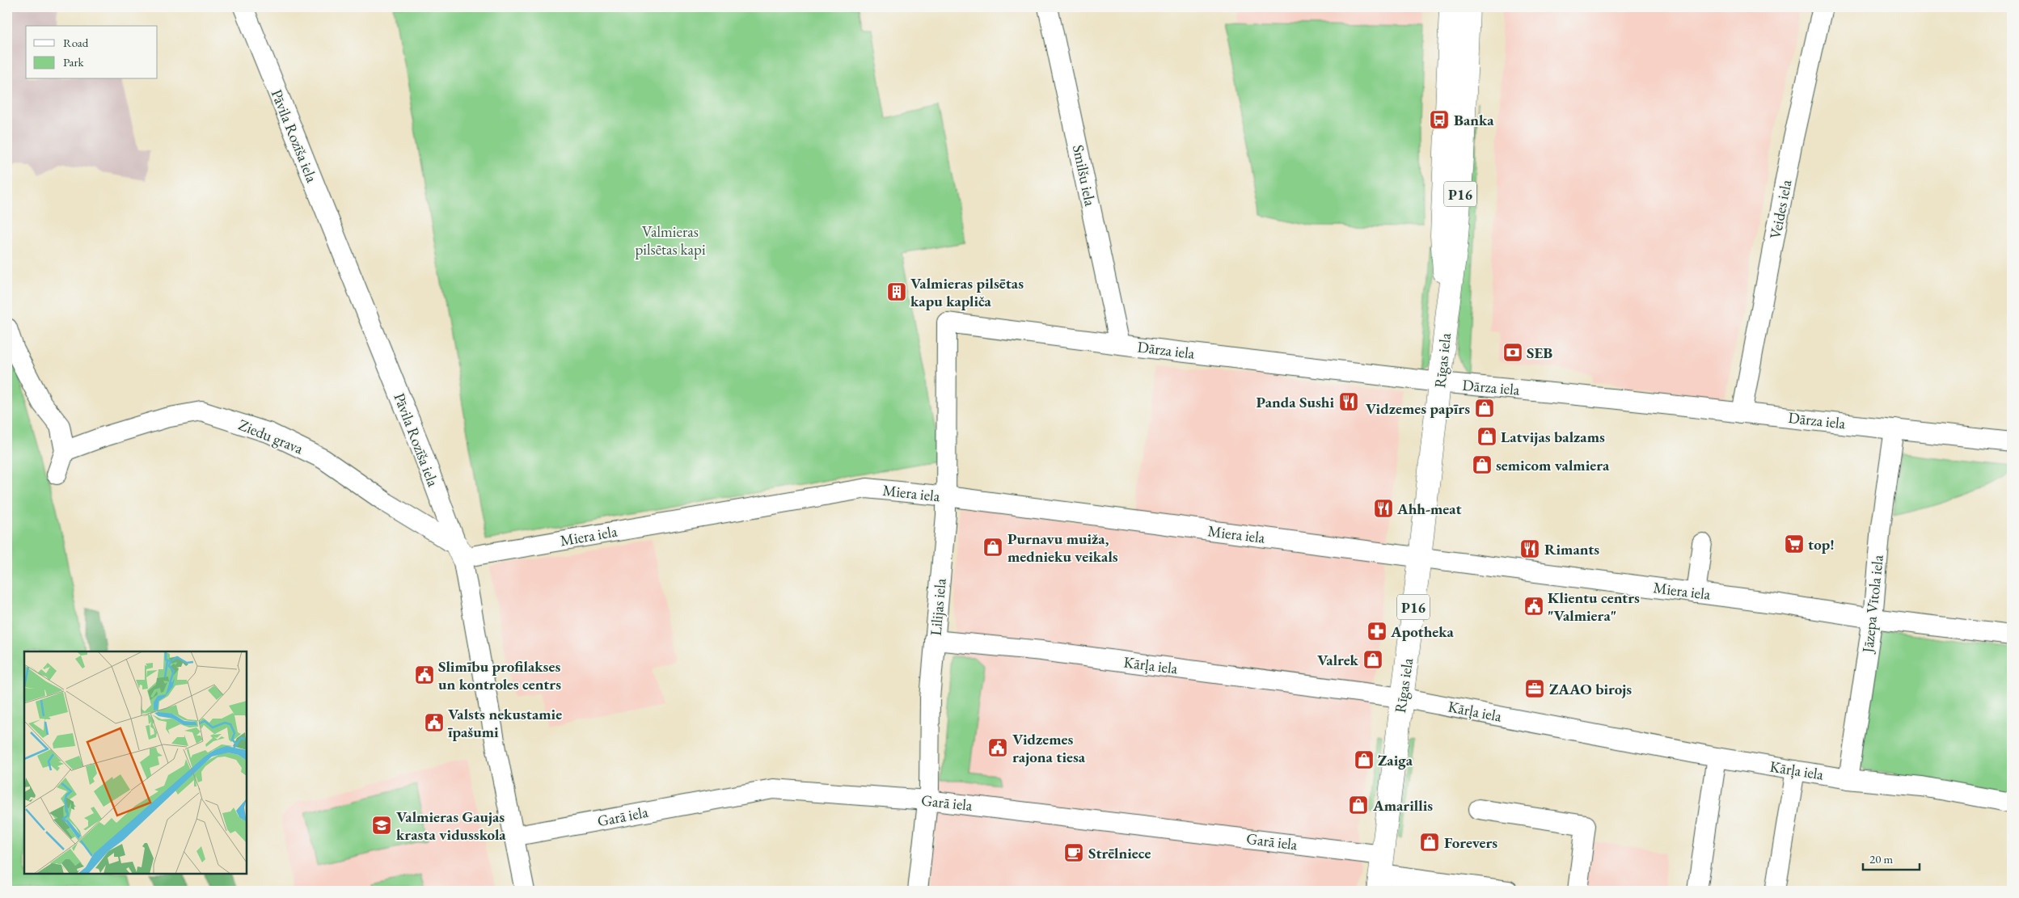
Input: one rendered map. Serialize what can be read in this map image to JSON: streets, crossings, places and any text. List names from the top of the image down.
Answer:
{
  "streets": {
    "main road": ["P16", "Rīgas iela"],
    "street": [
      "Pāvila Rozīša iela",
      "Smilšu iela",
      "Veides iela",
      "Dārza iela",
      "Ziedu grava",
      "Miera iela",
      "Jāzepa Vītola iela",
      "Lilijas iela",
      "Kārļa iela",
      "Garā iela"
    ]
  },
  "crossings": [
    ["Pāvila Rozīša iela", "Ziedu grava"],
    ["Pāvila Rozīša iela", "Miera iela"],
    ["Pāvila Rozīša iela", "Garā iela"],
    ["Smilšu iela", "Dārza iela"],
    ["Veides iela", "Dārza iela"],
    ["Dārza iela", "Rīgas iela"],
    ["Dārza iela", "Jāzepa Vītola iela"],
    ["Dārza iela", "Lilijas iela"],
    ["Rīgas iela", "Miera iela"],
    ["Rīgas iela", "Kārļa iela"],
    ["Rīgas iela", "Garā iela"],
    ["Ziedu grava", "Miera iela"],
    ["Miera iela", "Jāzepa Vītola iela"],
    ["Miera iela", "Lilijas iela"],
    ["Jāzepa Vītola iela", "Kārļa iela"],
    ["Lilijas iela", "Kārļa iela"],
    ["Lilijas iela", "Garā iela"]
  ],
  "parks": ["Valmieras pilsētas kapi"],
  "places": {
    "bus stop": ["Banka"],
    "building": ["Valmieras pilsētas kapu kapliča"],
    "bank": ["SEB"],
    "restaurant": ["Panda Sushi", "Ahh-meat", "Rimants"],
    "shop": [
      "Vidzemes papīrs",
      "Latvijas balzams",
      "semicom valmiera",
      "Purnavu muiža, mednieku veikals",
      "Valrek",
      "Zaiga",
      "Amarillis",
      "Forevers"
    ],
    "supermarket": ["top!"],
    "public building": [
      "Klientu centrs \"Valmiera\"",
      "Slimību profilakses un kontroles centrs",
      "Valsts nekustamie īpašumi",
      "Vidzemes rajona tiesa"
    ],
    "pharmacy": ["Apotheka"],
    "office": ["ZAAO birojs"],
    "school or university": ["Valmieras Gaujas krasta vidusskola"],
    "cafe": ["Strēlniece"]
  },
  "legend": ["Road", "Park"],
  "scale_bar": "20 m"
}
